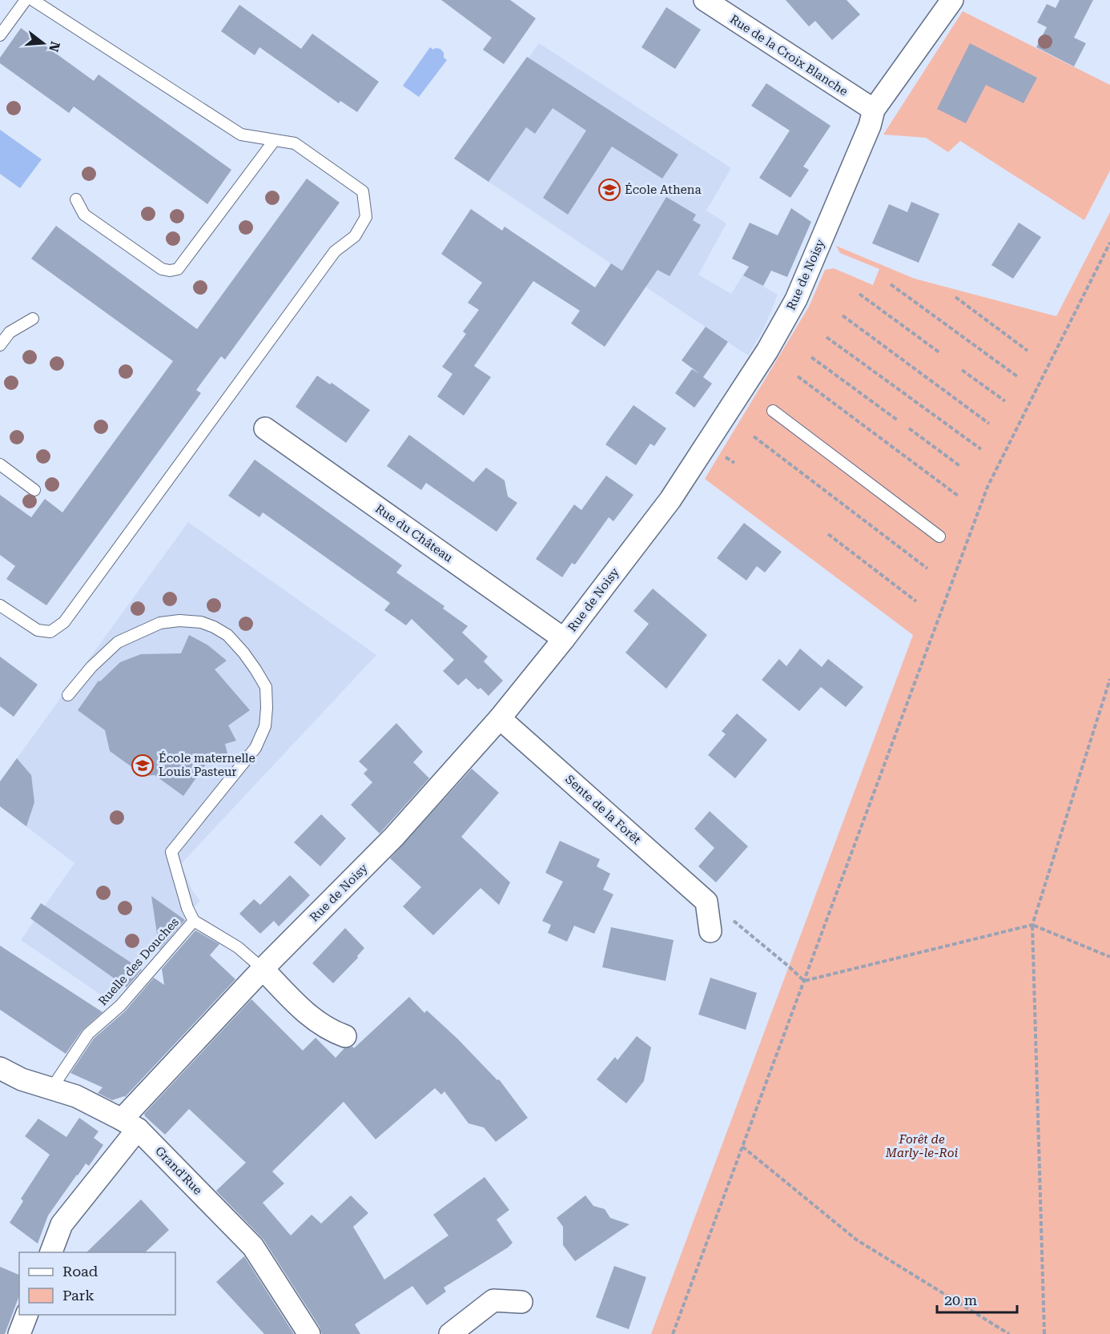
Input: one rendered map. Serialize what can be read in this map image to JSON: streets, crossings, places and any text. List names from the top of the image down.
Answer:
{
  "streets": {
    "street": [
      "Rue de la Croix Blanche",
      "Rue de Noisy",
      "Rue du Château",
      "Sente de la Forêt",
      "Grand'Rue"
    ],
    "lane": ["Ruelle des Douches"]
  },
  "crossings": [
    ["Rue de la Croix Blanche", "Rue de Noisy"],
    ["Rue de Noisy", "Rue du Château"],
    ["Rue de Noisy", "Sente de la Forêt"],
    ["Rue de Noisy", "Grand'Rue"],
    ["Ruelle des Douches", "Grand'Rue"]
  ],
  "parks": ["Forêt de Marly-le-Roi"],
  "places": {
    "school or university": ["École Athena", "École maternelle Louis Pasteur"]
  },
  "legend": ["Road", "Park"],
  "scale_bar": "20 m",
  "north": "right"
}
